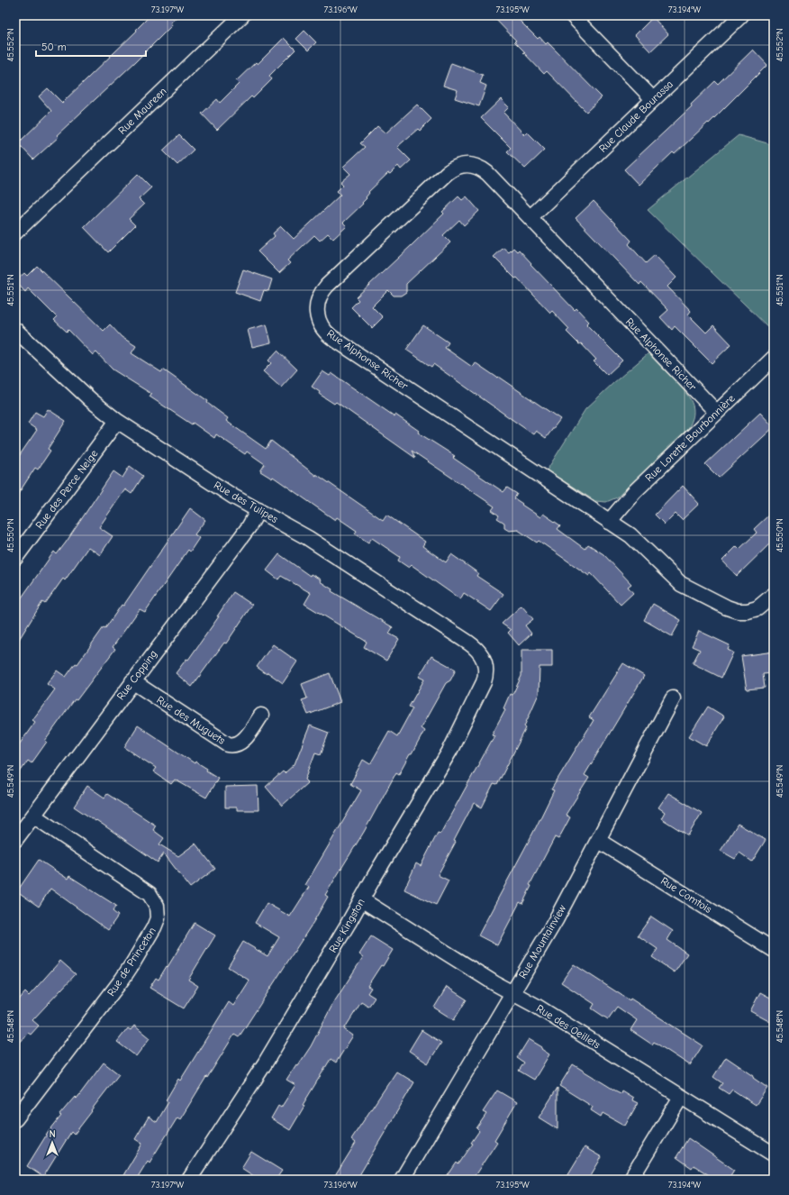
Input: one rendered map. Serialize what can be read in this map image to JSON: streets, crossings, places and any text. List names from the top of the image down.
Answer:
{
  "streets": {
    "street": [
      "Rue Maureen",
      "Rue Claude Bourassa",
      "Rue Alphonse Richer",
      "Rue Lorette Bourbonnière",
      "Rue des Perce Neige",
      "Rue des Tulipes",
      "Rue Copping",
      "Rue des Muguets",
      "Rue Comtois",
      "Rue Kingston",
      "Rue Mountainview",
      "Rue de Princeton",
      "Rue des Oeillets"
    ]
  },
  "crossings": [
    ["Rue Claude Bourassa", "Rue Alphonse Richer"],
    ["Rue Alphonse Richer", "Rue Lorette Bourbonnière"],
    ["Rue des Perce Neige", "Rue des Tulipes"],
    ["Rue des Tulipes", "Rue Copping"],
    ["Rue des Tulipes", "Rue Kingston"],
    ["Rue Copping", "Rue des Muguets"],
    ["Rue Copping", "Rue de Princeton"],
    ["Rue Comtois", "Rue Mountainview"],
    ["Rue Kingston", "Rue des Oeillets"],
    ["Rue Mountainview", "Rue des Oeillets"]
  ],
  "scale_bar": "50 m",
  "north": "top",
  "coordinates": [
    "73.197°W",
    "73.196°W",
    "73.195°W",
    "73.194°W",
    "45.552°N",
    "45.551°N",
    "45.550°N",
    "45.549°N",
    "45.548°N"
  ]
}
